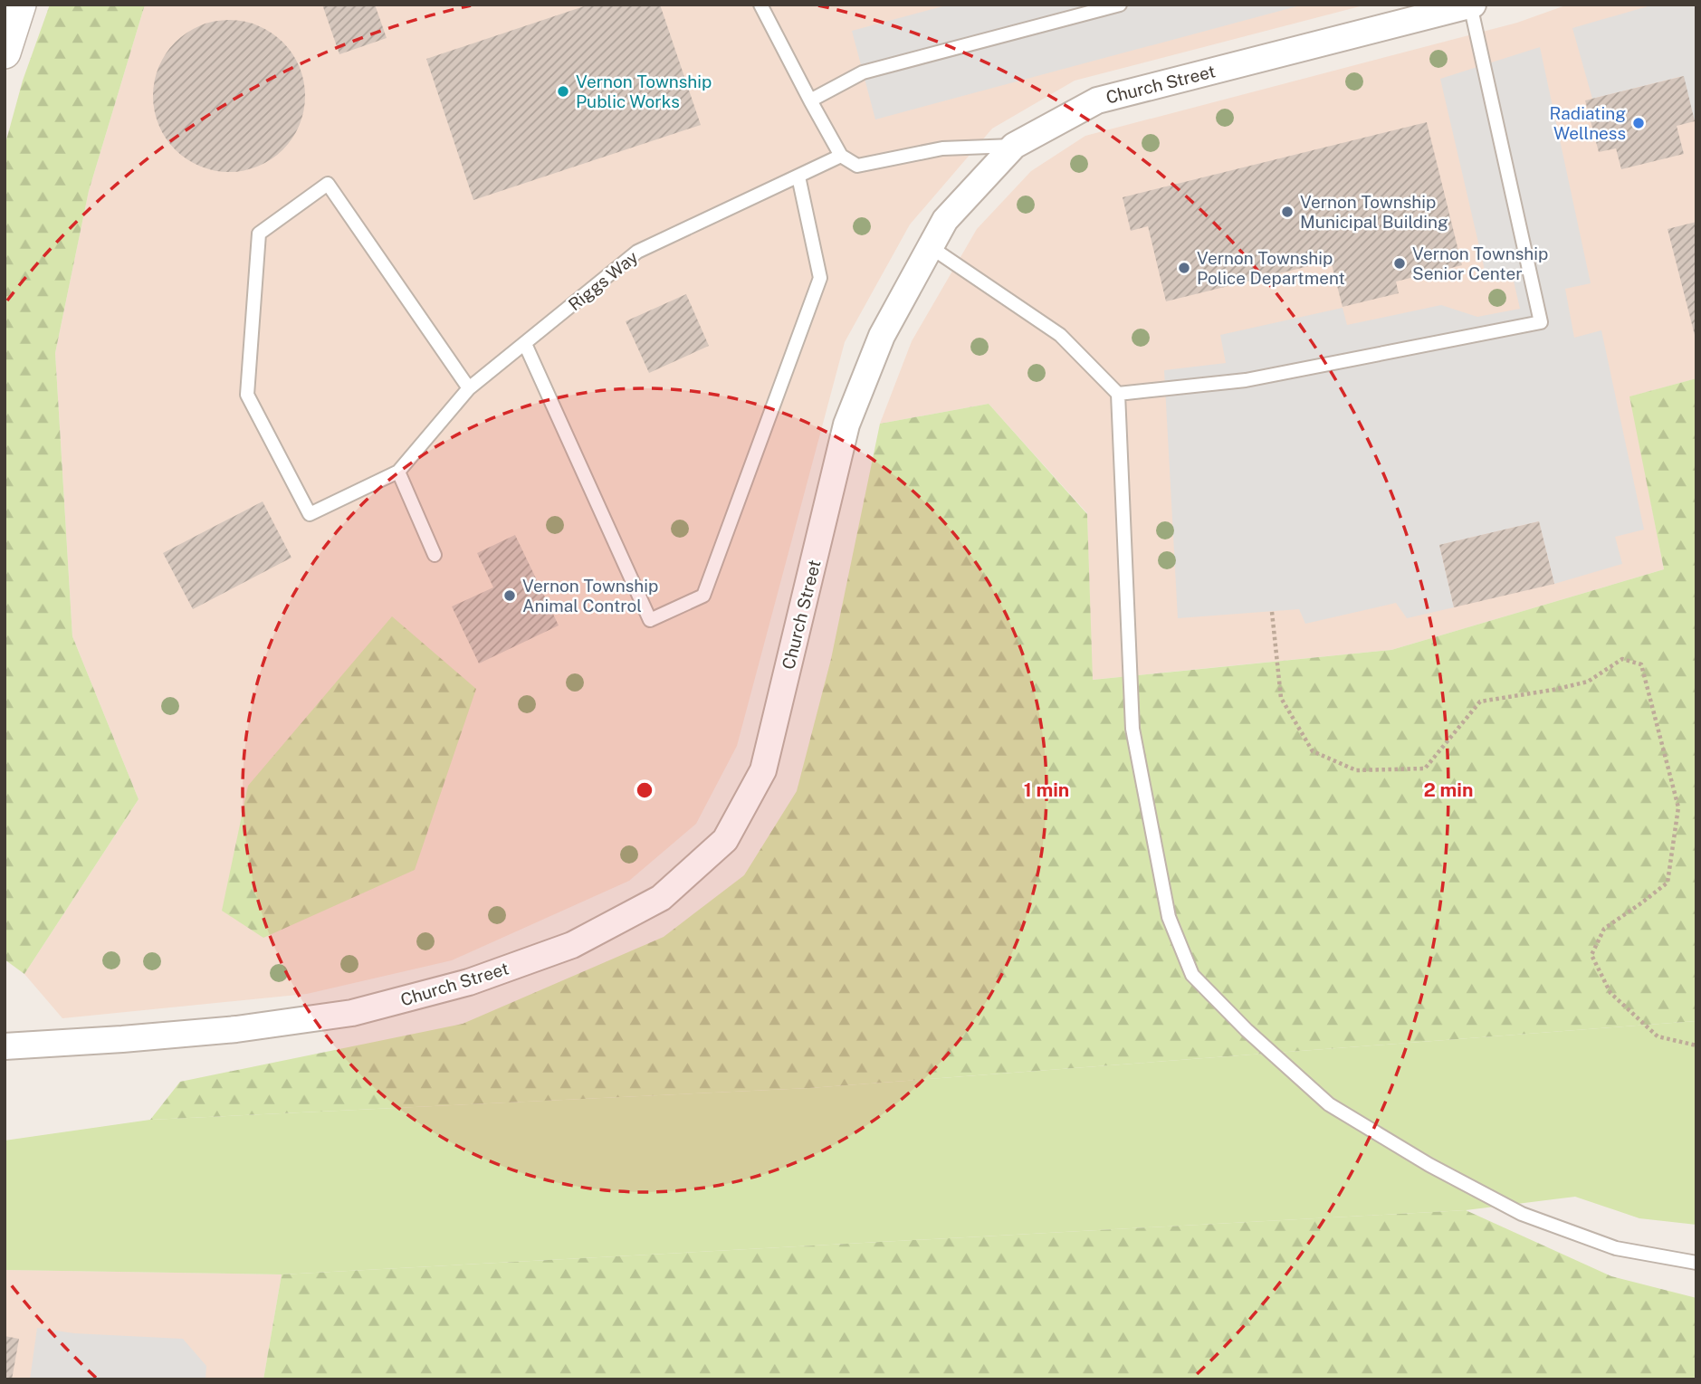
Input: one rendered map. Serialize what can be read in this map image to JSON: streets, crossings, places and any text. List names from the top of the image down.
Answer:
{
  "streets": {
    "street": ["Church Street"],
    "lane": ["Riggs Way"]
  },
  "places": [
    "Vernon Township Public Works",
    "Radiating Wellness",
    "Vernon Township Municipal Building",
    "Vernon Township Senior Center",
    "Vernon Township Police Department",
    "Vernon Township Animal Control"
  ],
  "rings": ["1 min", "2 min"]
}
